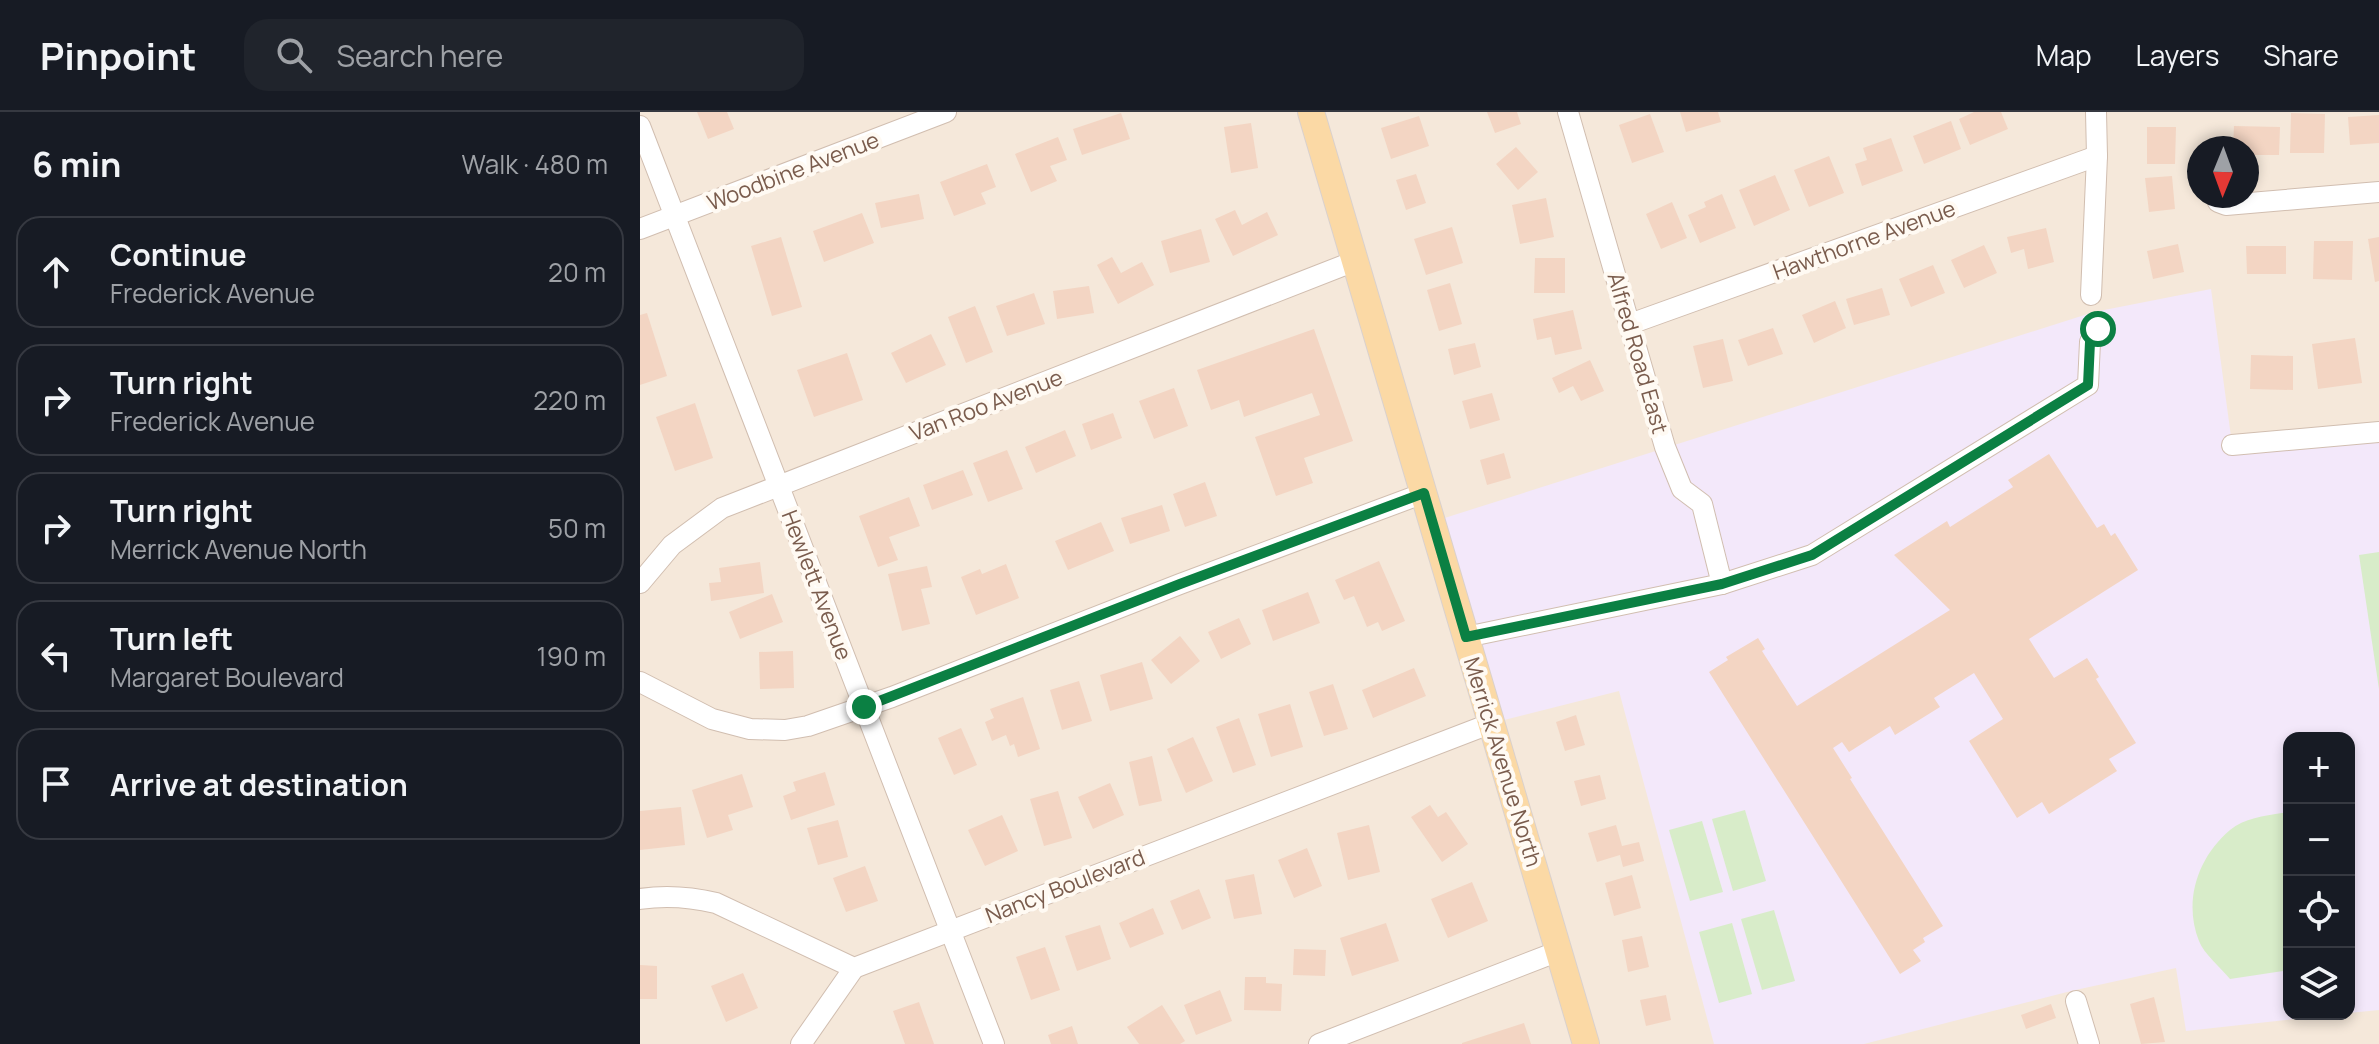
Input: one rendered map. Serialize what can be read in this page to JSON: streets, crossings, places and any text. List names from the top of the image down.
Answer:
{
  "streets": {
    "main road": ["Merrick Avenue North"],
    "street": [
      "Woodbine Avenue",
      "Hawthorne Avenue",
      "Alfred Road East",
      "Van Roo Avenue",
      "Hewlett Avenue",
      "Nancy Boulevard"
    ]
  },
  "crossings": [
    ["Woodbine Avenue", "Hewlett Avenue"],
    ["Hawthorne Avenue", "Alfred Road East"],
    ["Van Roo Avenue", "Hewlett Avenue"],
    ["Van Roo Avenue", "Merrick Avenue North"],
    ["Hewlett Avenue", "Nancy Boulevard"],
    ["Merrick Avenue North", "Nancy Boulevard"]
  ],
  "north": "bottom",
  "page": {
    "header": "Pinpoint",
    "search": "Search here",
    "nav": ["Map", "Layers", "Share"],
    "heading": ["6 min", "Walk · 480 m"],
    "list": [
      ["Continue", "Frederick Avenue", "20 m"],
      ["Turn right", "Frederick Avenue", "220 m"],
      ["Turn right", "Merrick Avenue North", "50 m"],
      ["Turn left", "Margaret Boulevard", "190 m"],
      "Arrive at destination"
    ],
    "map_buttons": ["+", "−"]
  }
}
